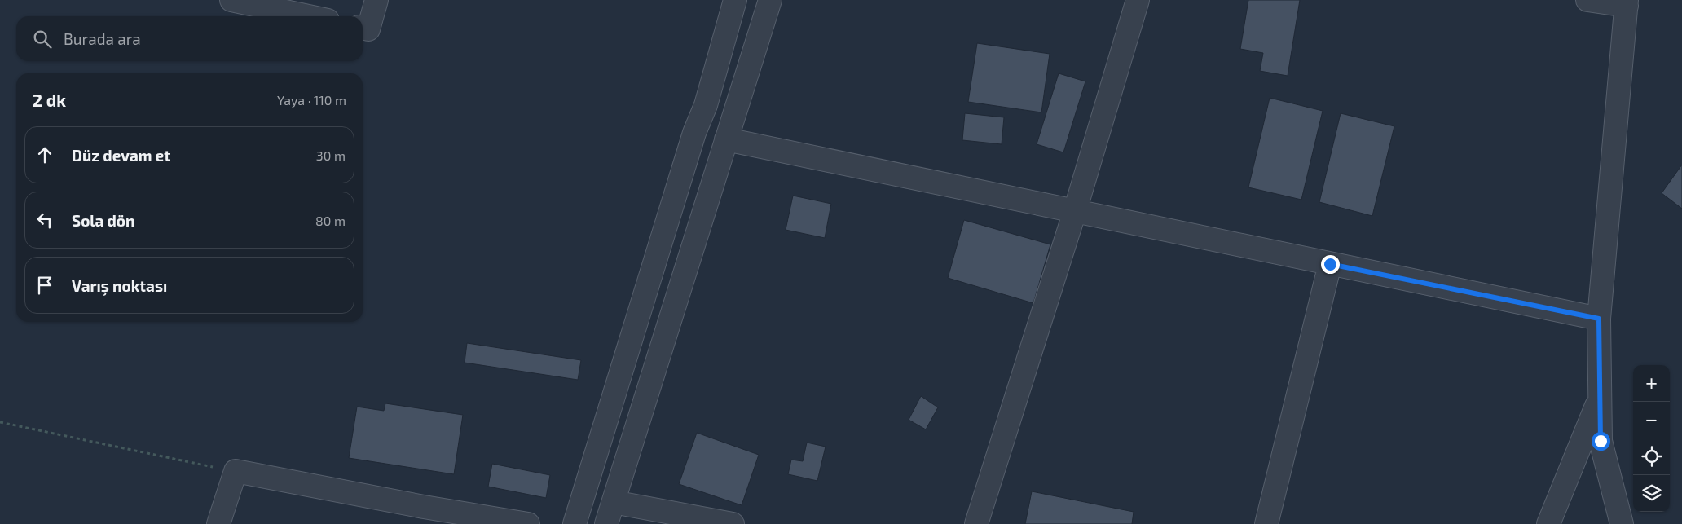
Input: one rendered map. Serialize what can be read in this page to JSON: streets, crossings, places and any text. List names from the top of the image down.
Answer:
{
  "page": {
    "search": "Burada ara",
    "heading": ["2 dk", "Yaya · 110 m"],
    "list": [
      ["Düz devam et", "30 m"],
      ["Sola dön", "80 m"],
      "Varış noktası"
    ],
    "map_buttons": ["+", "−"]
  }
}
